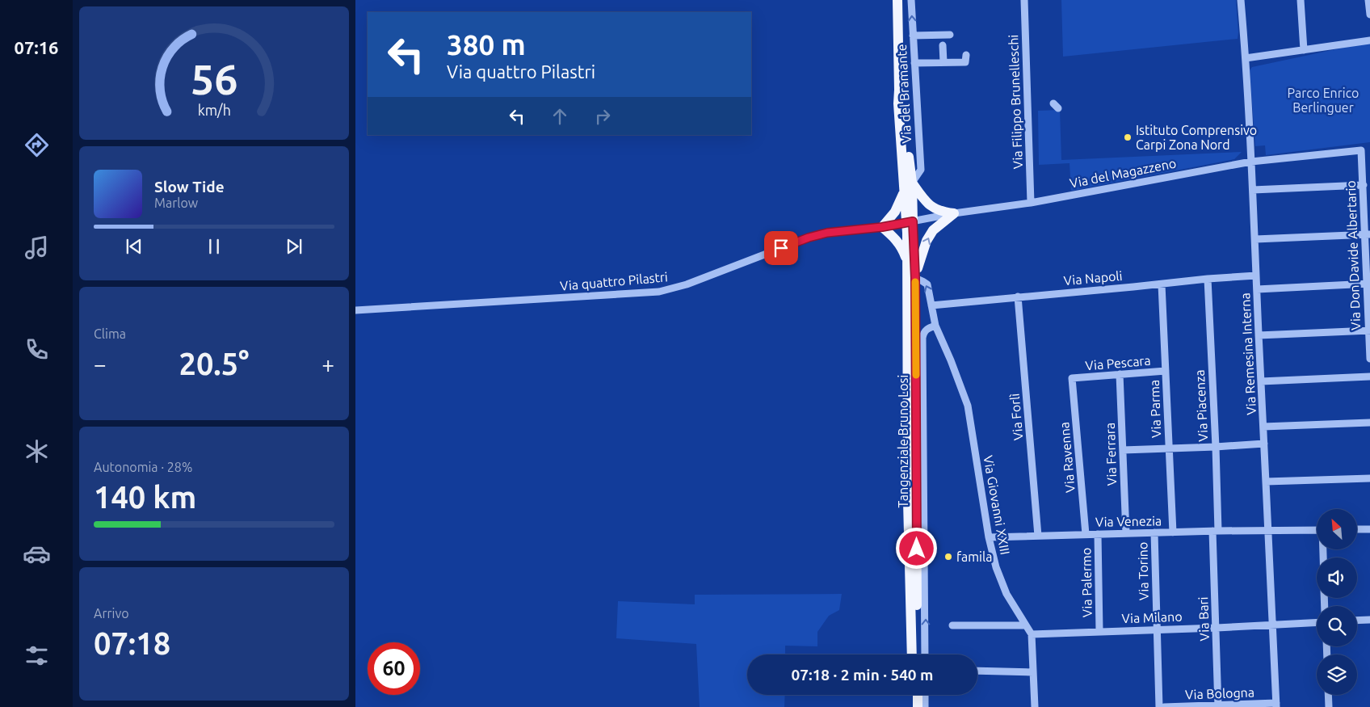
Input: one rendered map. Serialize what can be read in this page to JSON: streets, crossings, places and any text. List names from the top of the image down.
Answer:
{
  "streets": {
    "main road": ["Tangenziale Bruno Losi"],
    "street": [
      "Via del Bramante",
      "Via Filippo Brunelleschi",
      "Via del Magazzeno",
      "Via Don Davide Albertario",
      "Via Napoli",
      "Via quattro Pilastri",
      "Via Remesina Interna",
      "Via Pescara",
      "Via Piacenza",
      "Via Parma",
      "Via Forlì",
      "Via Ferrara",
      "Via Ravenna",
      "Via Giovanni XXIII",
      "Via Venezia",
      "Via Torino",
      "Via Palermo",
      "Via Milano",
      "Via Bari",
      "Via Bologna"
    ]
  },
  "crossings": [
    ["Via Filippo Brunelleschi", "Via del Magazzeno"],
    ["Via del Magazzeno", "Via Don Davide Albertario"],
    ["Via del Magazzeno", "Via quattro Pilastri"],
    ["Via del Magazzeno", "Via Remesina Interna"],
    ["Via del Magazzeno", "Tangenziale Bruno Losi"],
    ["Via Napoli", "Via Remesina Interna"],
    ["Via Napoli", "Via Piacenza"],
    ["Via Napoli", "Via Parma"],
    ["Via Napoli", "Via Forlì"],
    ["Via Napoli", "Via Giovanni XXIII"],
    ["Via quattro Pilastri", "Tangenziale Bruno Losi"],
    ["Via Remesina Interna", "Via Venezia"],
    ["Via Remesina Interna", "Via Milano"],
    ["Via Remesina Interna", "Via Bologna"],
    ["Via Pescara", "Via Parma"],
    ["Via Pescara", "Via Ferrara"],
    ["Via Pescara", "Via Ravenna"],
    ["Via Piacenza", "Via Venezia"],
    ["Via Piacenza", "Via Bari"],
    ["Via Parma", "Via Venezia"],
    ["Via Forlì", "Via Venezia"],
    ["Tangenziale Bruno Losi", "Via Giovanni XXIII"],
    ["Via Ferrara", "Via Venezia"],
    ["Via Ravenna", "Via Venezia"],
    ["Via Giovanni XXIII", "Via Venezia"],
    ["Via Giovanni XXIII", "Via Milano"],
    ["Via Venezia", "Via Torino"],
    ["Via Venezia", "Via Palermo"],
    ["Via Venezia", "Via Bari"],
    ["Via Torino", "Via Milano"],
    ["Via Palermo", "Via Milano"],
    ["Via Milano", "Via Bari"],
    ["Via Bari", "Via Bologna"]
  ],
  "parks": ["Parco Enrico Berlinguer"],
  "places": ["Istituto Comprensivo Carpi Zona Nord", "famila"],
  "north": "top left",
  "page": {
    "tabs": "07:16",
    "turn": ["380 m", "Via quattro Pilastri"],
    "song": ["Slow Tide", "Marlow"],
    "tile": [
      "Clima",
      ["Autonomia · 28%", "140 km"],
      ["Arrivo", "07:18"]
    ],
    "heat": ["−", "20.5°", "+"],
    "limit": "60",
    "trip": "07:18 · 2 min · 540 m",
    "gauge": ["56", "km/h"]
  }
}
